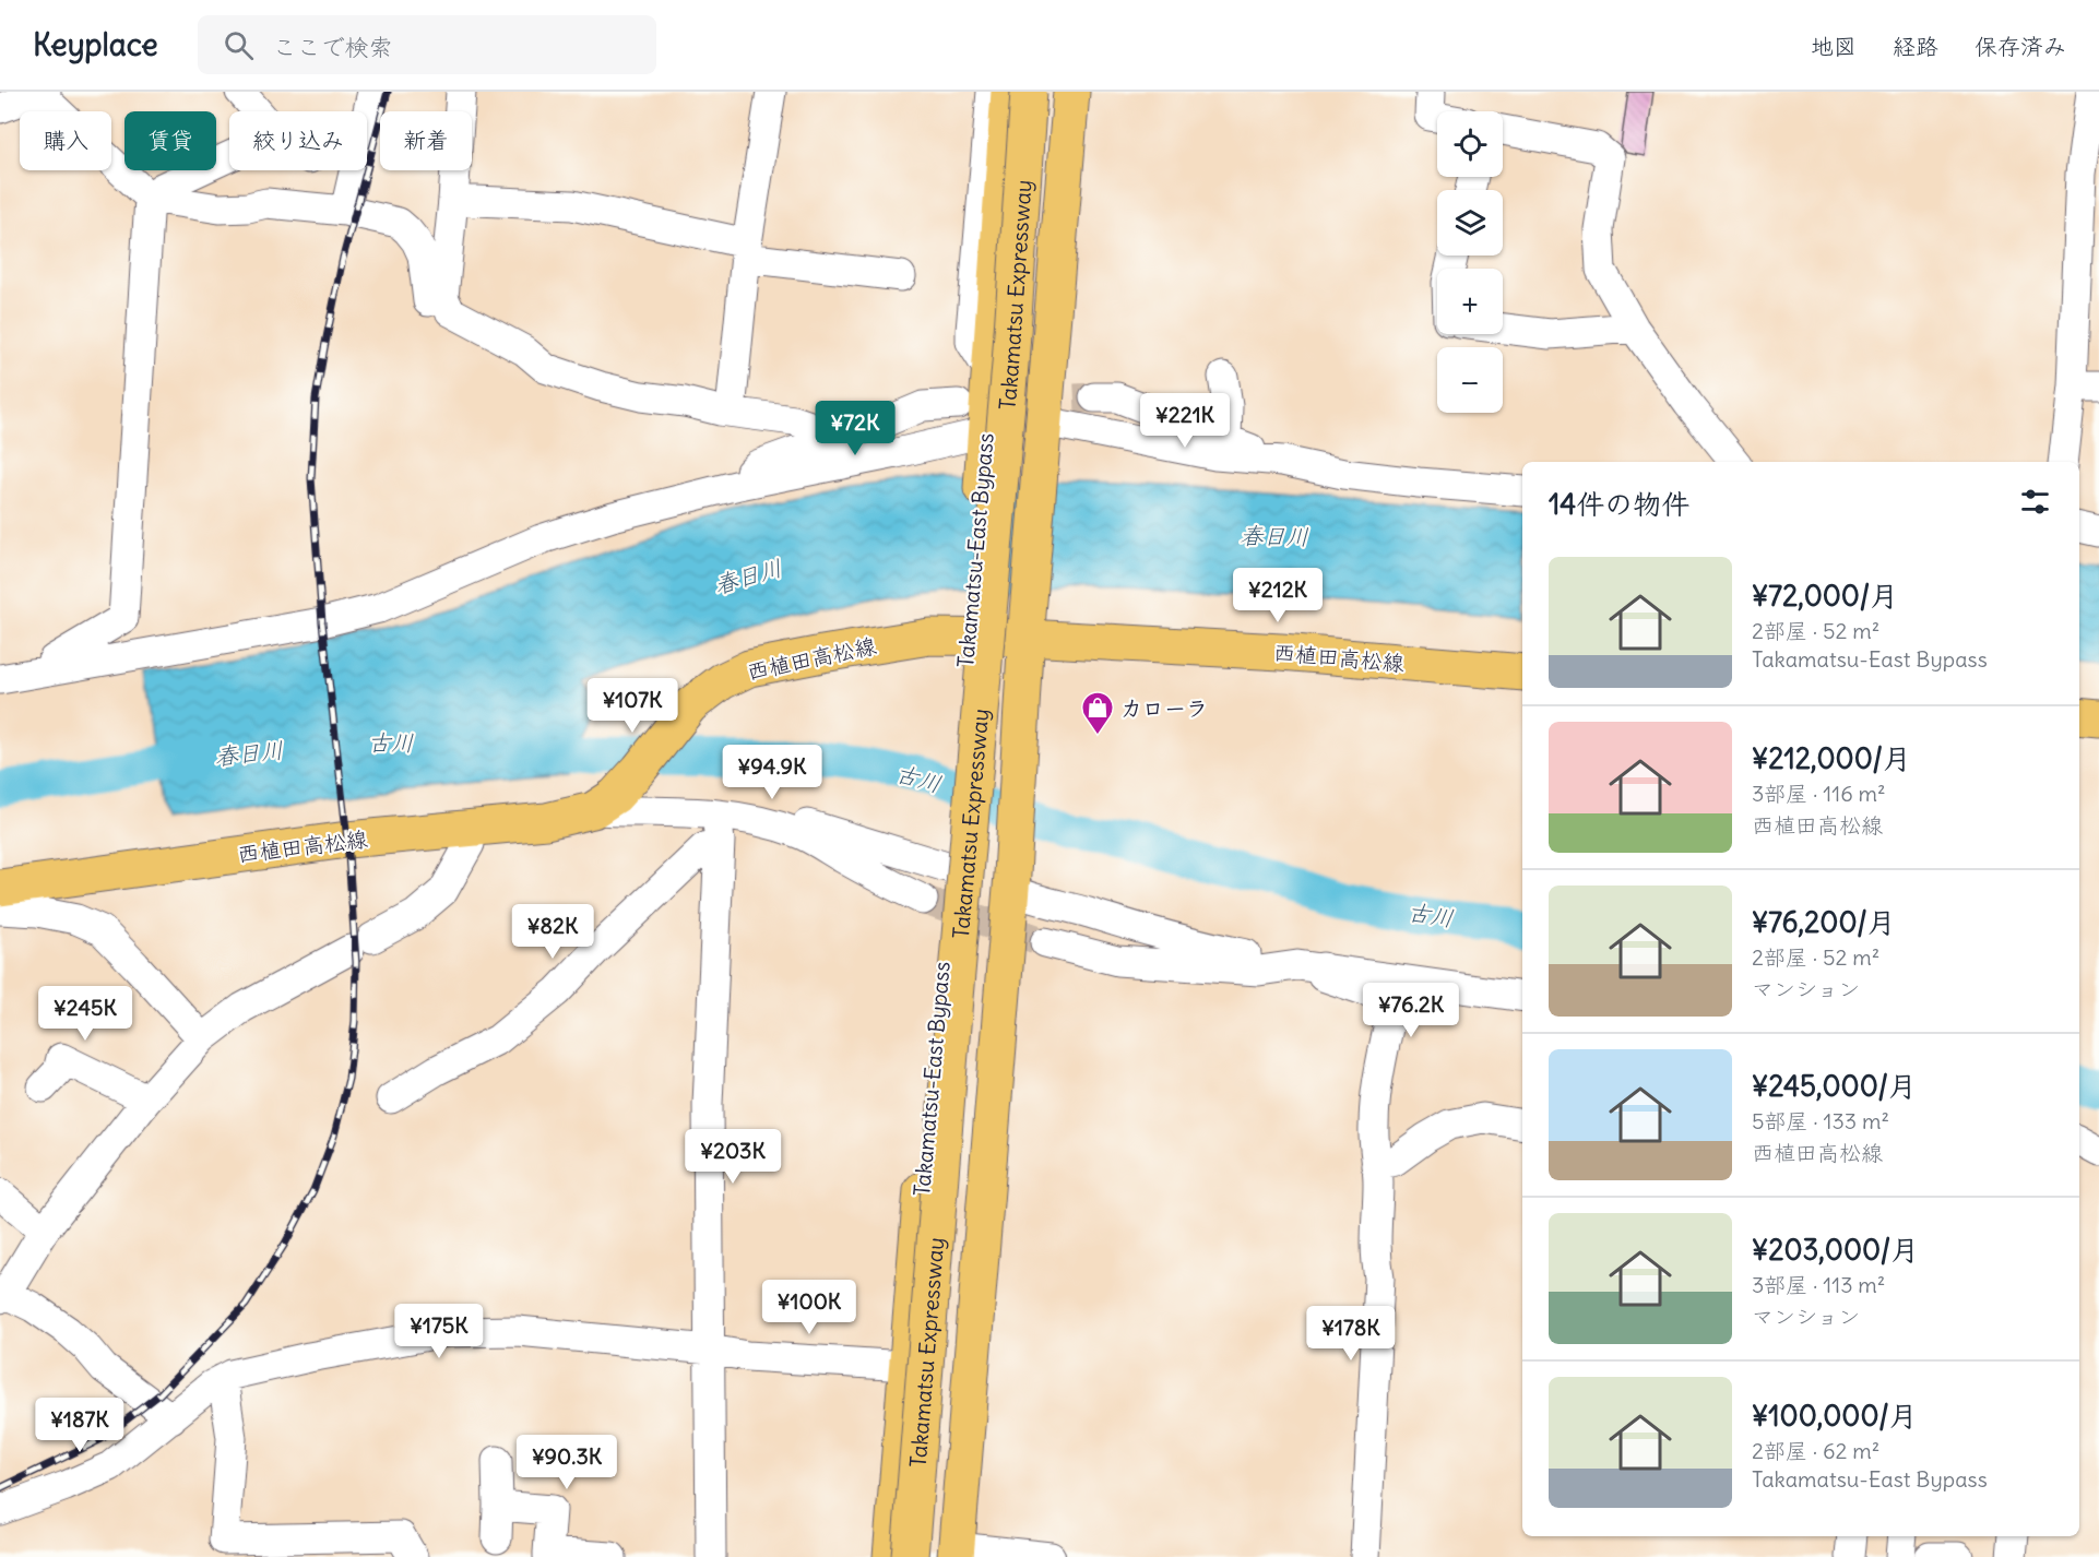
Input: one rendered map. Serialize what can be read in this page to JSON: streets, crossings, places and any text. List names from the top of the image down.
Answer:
{
  "streets": {
    "main road": ["Takamatsu Expressway", "Takamatsu-East Bypass", "西植田高松線"]
  },
  "crossings": [
    ["Takamatsu-East Bypass", "西植田高松線"]
  ],
  "water": ["春日川", "古川"],
  "places": {
    "shop": ["カローラ"]
  },
  "page": {
    "header": "Keyplace",
    "search": "ここで検索",
    "nav": ["地図", "経路", "保存済み"],
    "map_buttons": ["+", "−"],
    "chip": [
      "購入",
      "賃貸",
      "絞り込み",
      "新着"
    ],
    "price": [
      "¥221K",
      "¥72K",
      "¥212K",
      "¥107K",
      "¥94.9K",
      "¥82K",
      "¥76.2K",
      "¥245K",
      "¥203K",
      "¥100K",
      "¥175K",
      "¥178K",
      "¥187K",
      "¥90.3K"
    ],
    "heading": "14件の物件",
    "list": [
      {
        "name": "¥72,000/月",
        "note": "2部屋 · 52 m² · Takamatsu-East Bypass"
      },
      {
        "name": "¥212,000/月",
        "note": "3部屋 · 116 m² · 西植田高松線"
      },
      {
        "name": "¥76,200/月",
        "note": "2部屋 · 52 m² · マンション"
      },
      {
        "name": "¥245,000/月",
        "note": "5部屋 · 133 m² · 西植田高松線"
      },
      {
        "name": "¥203,000/月",
        "note": "3部屋 · 113 m² · マンション"
      },
      {
        "name": "¥100,000/月",
        "note": "2部屋 · 62 m² · Takamatsu-East Bypass"
      }
    ]
  }
}
